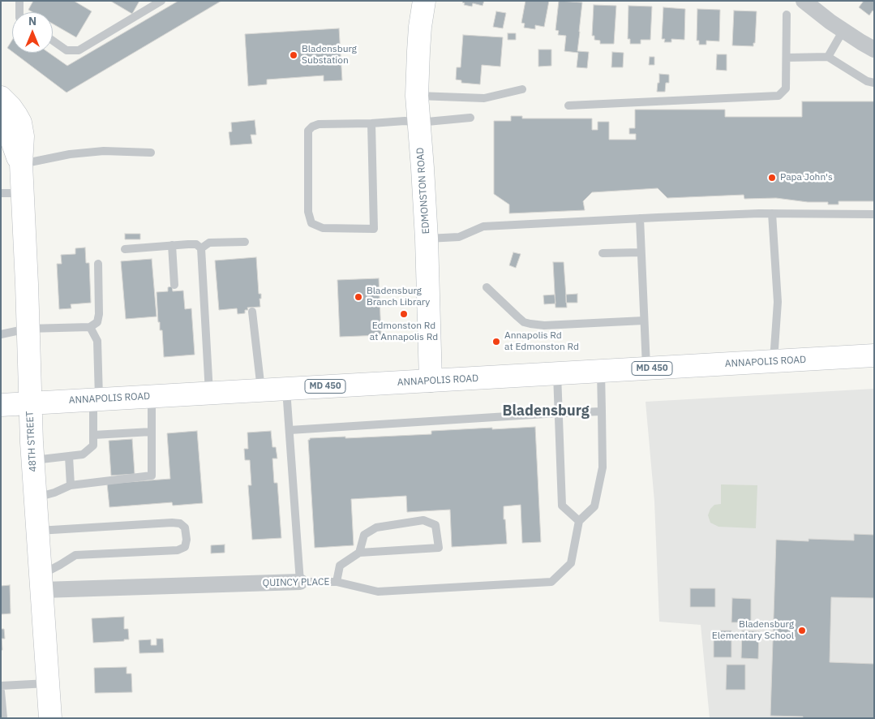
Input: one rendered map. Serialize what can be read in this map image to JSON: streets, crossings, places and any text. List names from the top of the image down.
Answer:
{
  "streets": {
    "main road": [
      "EDMONSTON ROAD",
      "ANNAPOLIS ROAD",
      "MD 450",
      "48TH STREET"
    ],
    "street": ["QUINCY PLACE"]
  },
  "crossings": [
    ["EDMONSTON ROAD", "ANNAPOLIS ROAD"],
    ["ANNAPOLIS ROAD", "48TH STREET"],
    ["48TH STREET", "QUINCY PLACE"]
  ],
  "districts": ["Bladensburg"],
  "places": [
    "Bladensburg Substation",
    "Papa John's",
    "Bladensburg Branch Library",
    "Edmonston Rd at Annapolis Rd",
    "Annapolis Rd at Edmonston Rd",
    "Bladensburg Elementary School"
  ],
  "north": "top"
}
